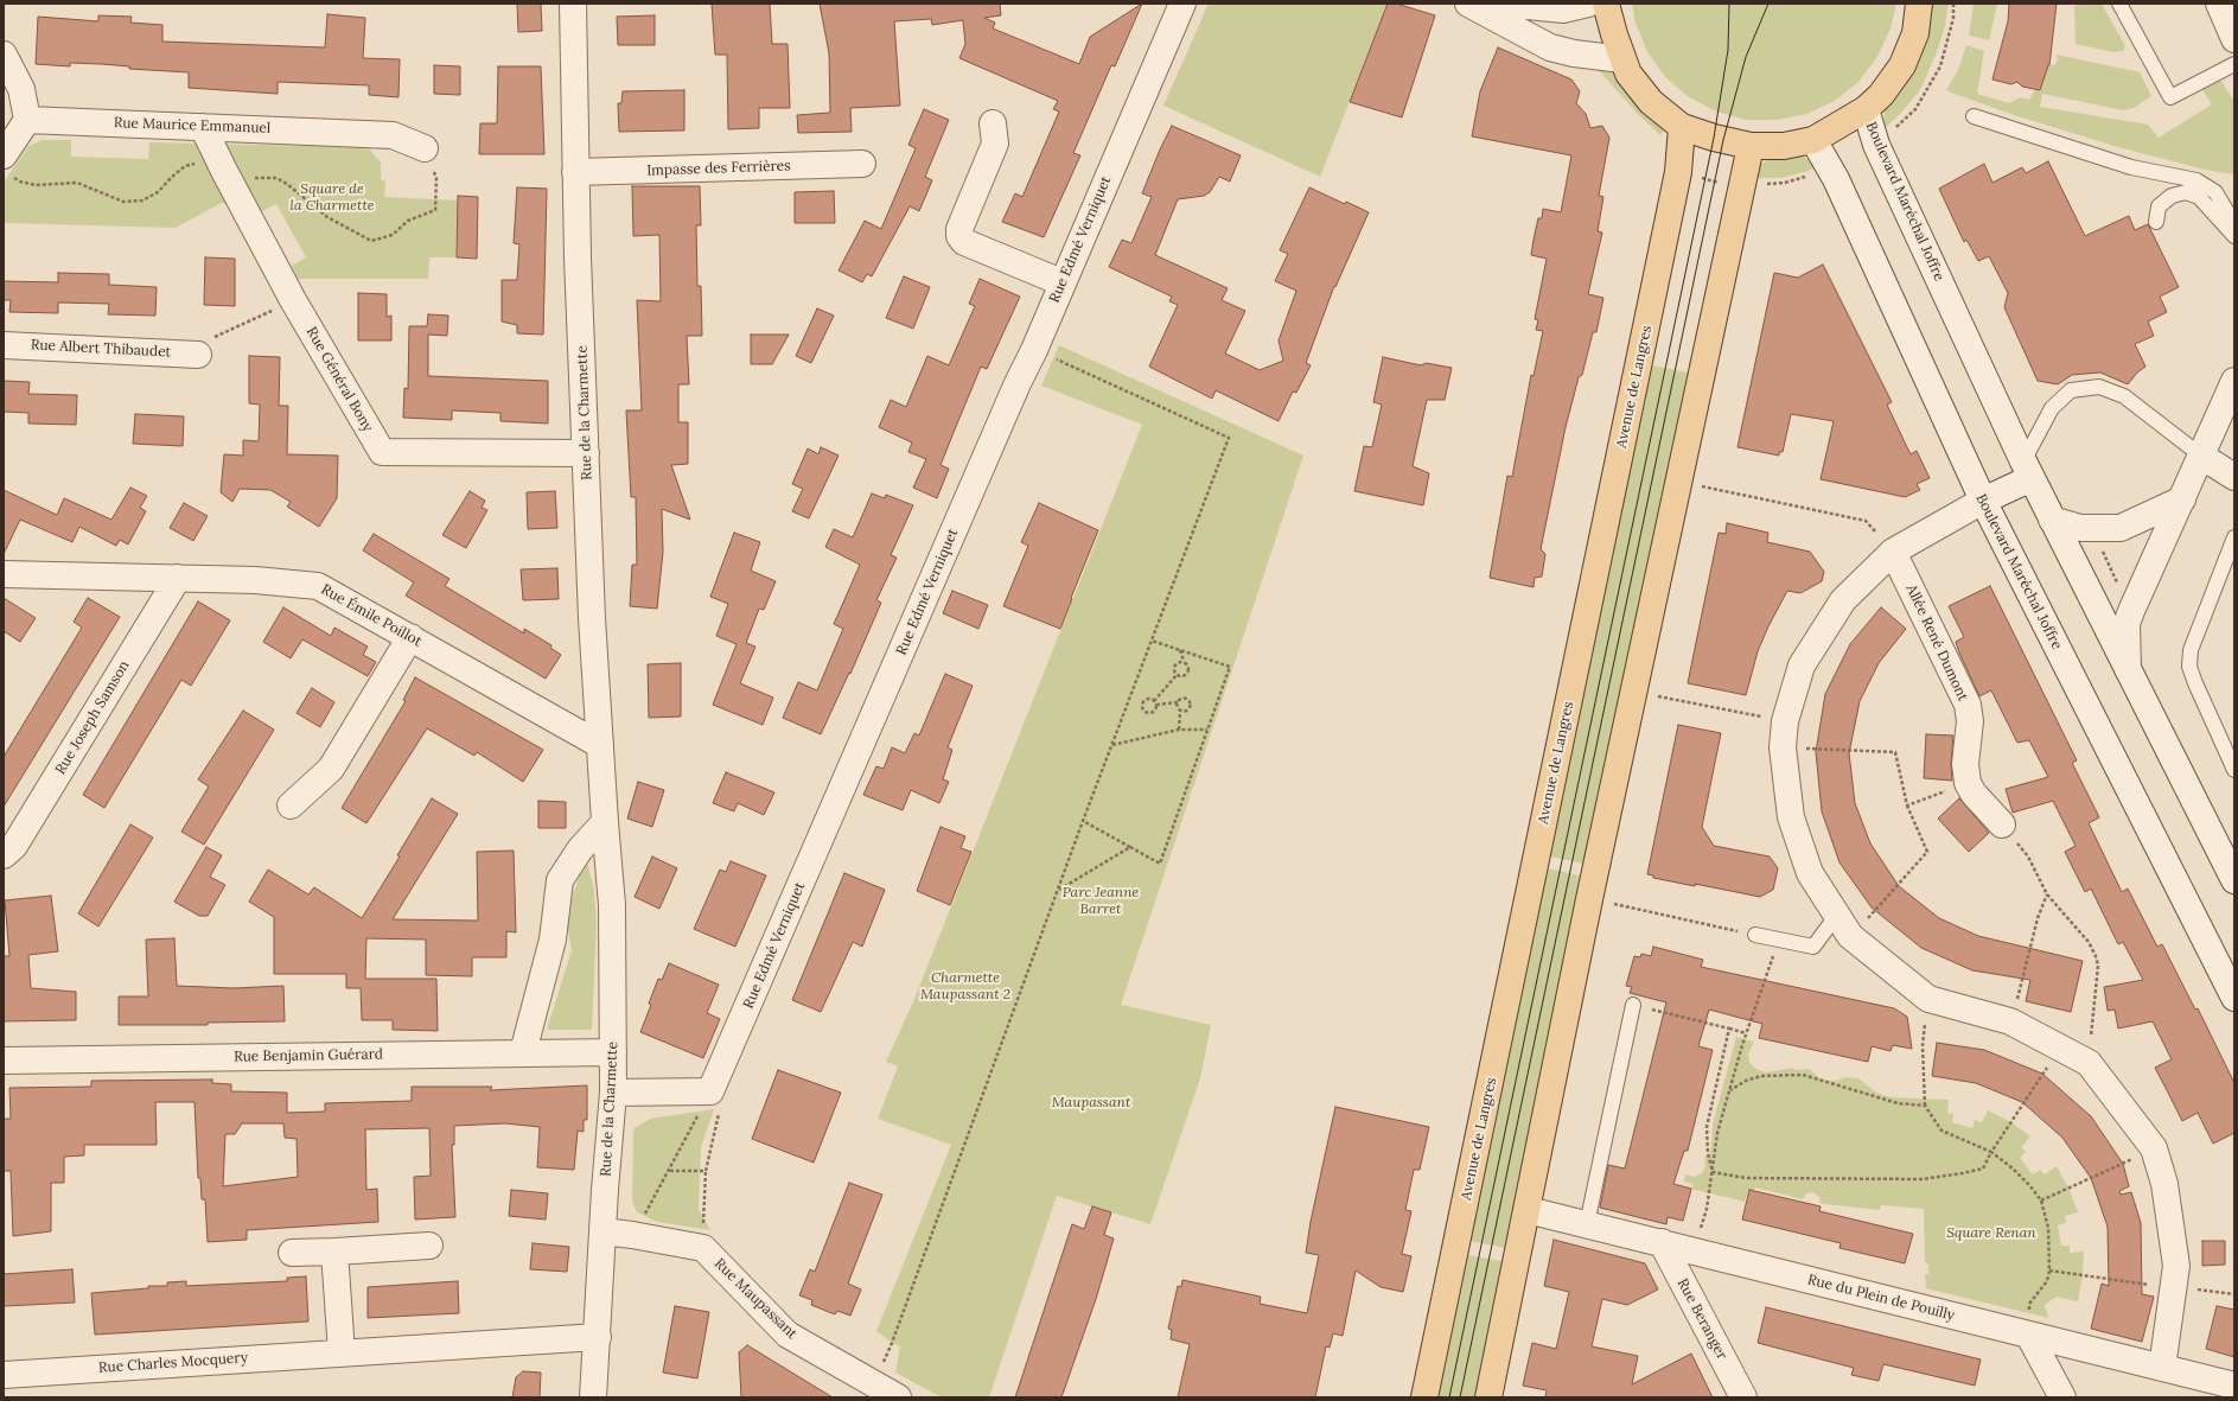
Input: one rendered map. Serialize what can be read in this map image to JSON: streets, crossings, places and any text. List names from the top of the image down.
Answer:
{
  "streets": {
    "main road": ["Avenue de Langres"],
    "street": [
      "Rue Maurice Emmanuel",
      "Impasse des Ferrières",
      "Boulevard Maréchal Joffre",
      "Rue Edmé Verniquet",
      "Rue Albert Thibaudet",
      "Rue Général Bony",
      "Rue de la Charmette",
      "Rue Émile Poillot",
      "Allée René Dumont",
      "Rue Joseph Samson",
      "Rue Benjamin Guérard",
      "Rue du Plein de Pouilly",
      "Rue Maupassant",
      "Rue Beranger",
      "Rue Charles Mocquery"
    ]
  },
  "crossings": [
    ["Rue Maurice Emmanuel", "Rue Général Bony"],
    ["Impasse des Ferrières", "Rue de la Charmette"],
    ["Rue Général Bony", "Rue de la Charmette"],
    ["Rue de la Charmette", "Rue Émile Poillot"],
    ["Rue de la Charmette", "Rue Benjamin Guérard"],
    ["Rue de la Charmette", "Rue Maupassant"],
    ["Rue de la Charmette", "Rue Charles Mocquery"],
    ["Rue Émile Poillot", "Rue Joseph Samson"],
    ["Rue du Plein de Pouilly", "Rue Beranger"]
  ],
  "parks": [
    "Square de la Charmette",
    "Parc Jeanne Barret",
    "Charmette Maupassant 2",
    "Maupassant",
    "Square Renan"
  ]
}
